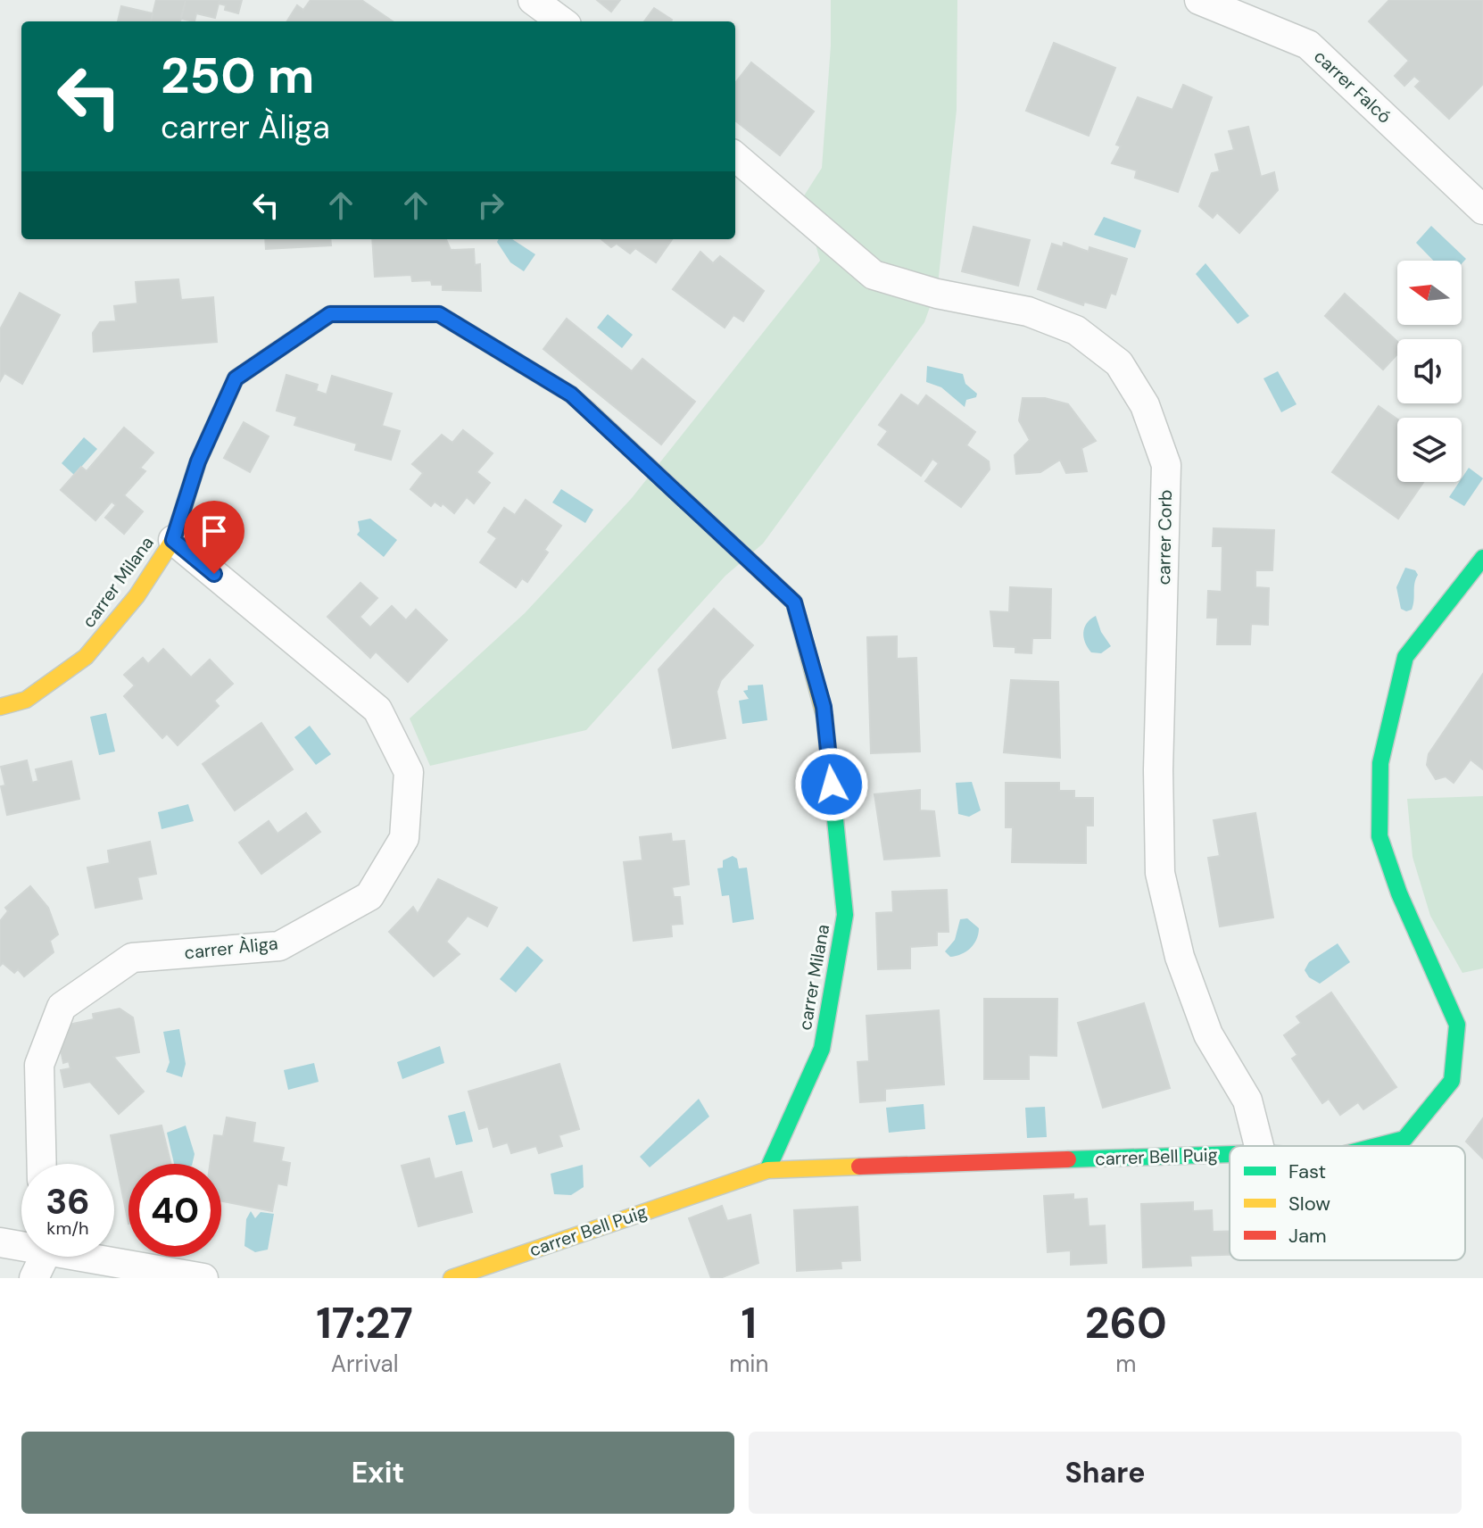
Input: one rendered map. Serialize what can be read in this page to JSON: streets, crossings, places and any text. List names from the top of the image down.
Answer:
{
  "streets": {
    "street": [
      "carrer Falcó",
      "carrer Corb",
      "carrer Milana",
      "carrer Àliga",
      "carrer Bell Puig"
    ]
  },
  "crossings": [
    ["carrer Milana", "carrer Àliga"],
    ["carrer Milana", "carrer Bell Puig"]
  ],
  "legend": ["Fast", "Slow", "Jam"],
  "north": "left",
  "page": {
    "turn": ["250 m", "carrer Àliga"],
    "speed": "36 km/h",
    "limit": "40",
    "eta": [
      "17:27",
      "Arrival",
      "1",
      "min",
      "260",
      "m"
    ],
    "buttons": ["Exit", "Share"]
  }
}
